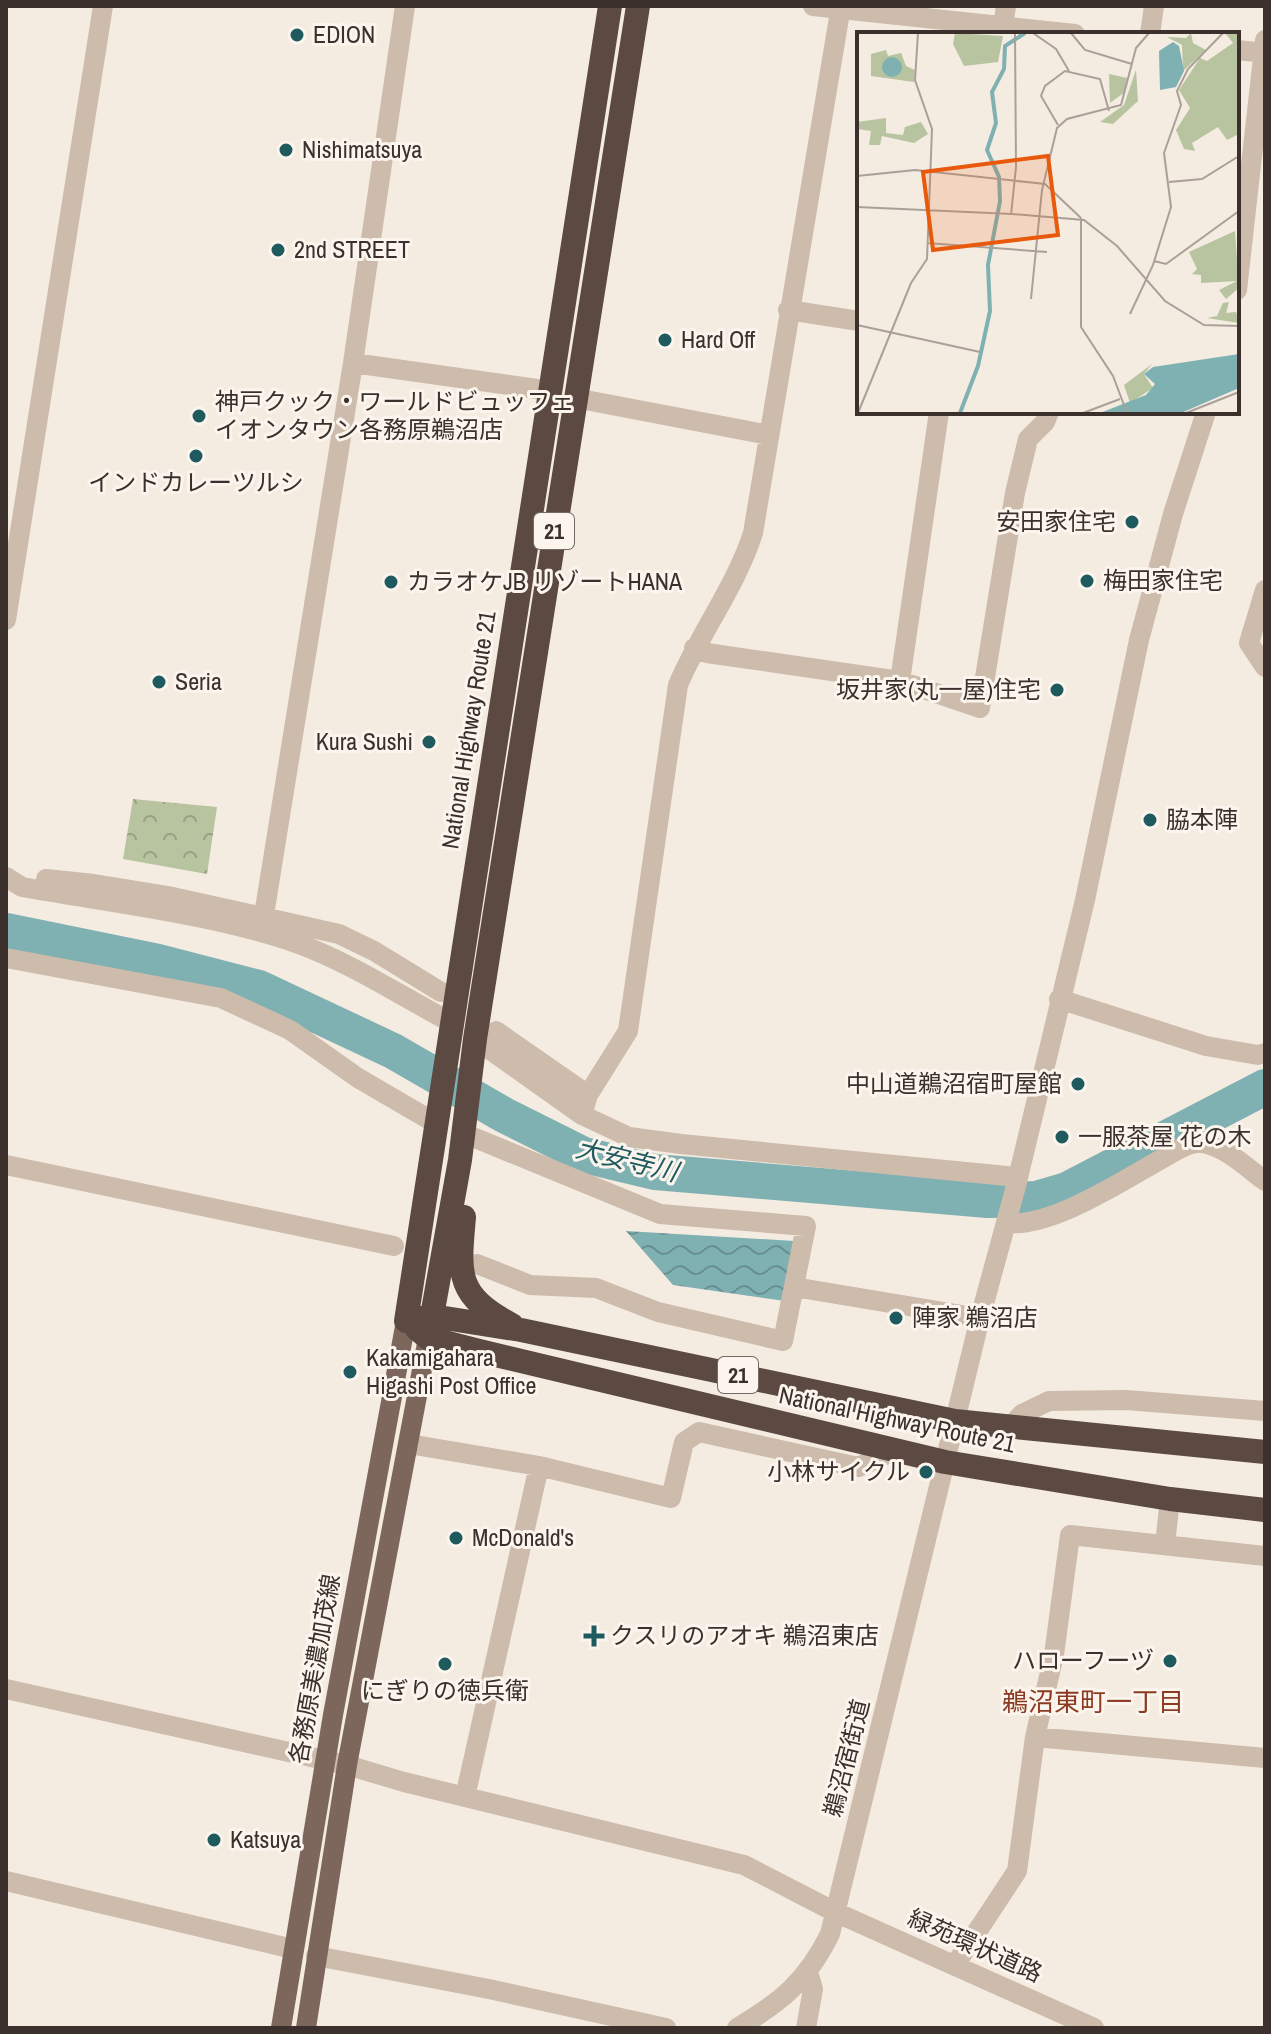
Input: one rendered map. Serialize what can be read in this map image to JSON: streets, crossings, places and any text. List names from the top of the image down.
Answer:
{
  "streets": {
    "highway": ["21", "National Highway Route 21"],
    "main road": ["各務原美濃加茂線"],
    "street": ["鵜沼宿街道", "緑苑環状道路"]
  },
  "crossings": [
    ["21", "National Highway Route 21"],
    ["21", "各務原美濃加茂線"],
    ["National Highway Route 21", "各務原美濃加茂線"],
    ["National Highway Route 21", "鵜沼宿街道"],
    ["各務原美濃加茂線", "緑苑環状道路"],
    ["鵜沼宿街道", "緑苑環状道路"]
  ],
  "districts": ["鵜沼東町一丁目"],
  "water": ["大安寺川"],
  "places": {
    "other": [
      "EDION",
      "Nishimatsuya",
      "2nd STREET",
      "Hard Off",
      "神戸クック・ワールドビュッフェ イオンタウン各務原鵜沼店",
      "インドカレーツルシ",
      "安田家住宅",
      "梅田家住宅",
      "カラオケJB リゾートHANA",
      "Seria",
      "坂井家(丸一屋)住宅",
      "Kura Sushi",
      "脇本陣",
      "中山道鵜沼宿町屋館",
      "一服茶屋 花の木",
      "陣家 鵜沼店",
      "Kakamigahara Higashi Post Office",
      "小林サイクル",
      "McDonald's",
      "ハローフーヅ",
      "にぎりの徳兵衛",
      "Katsuya"
    ],
    "health": ["クスリのアオキ 鵜沼東店"]
  }
}
